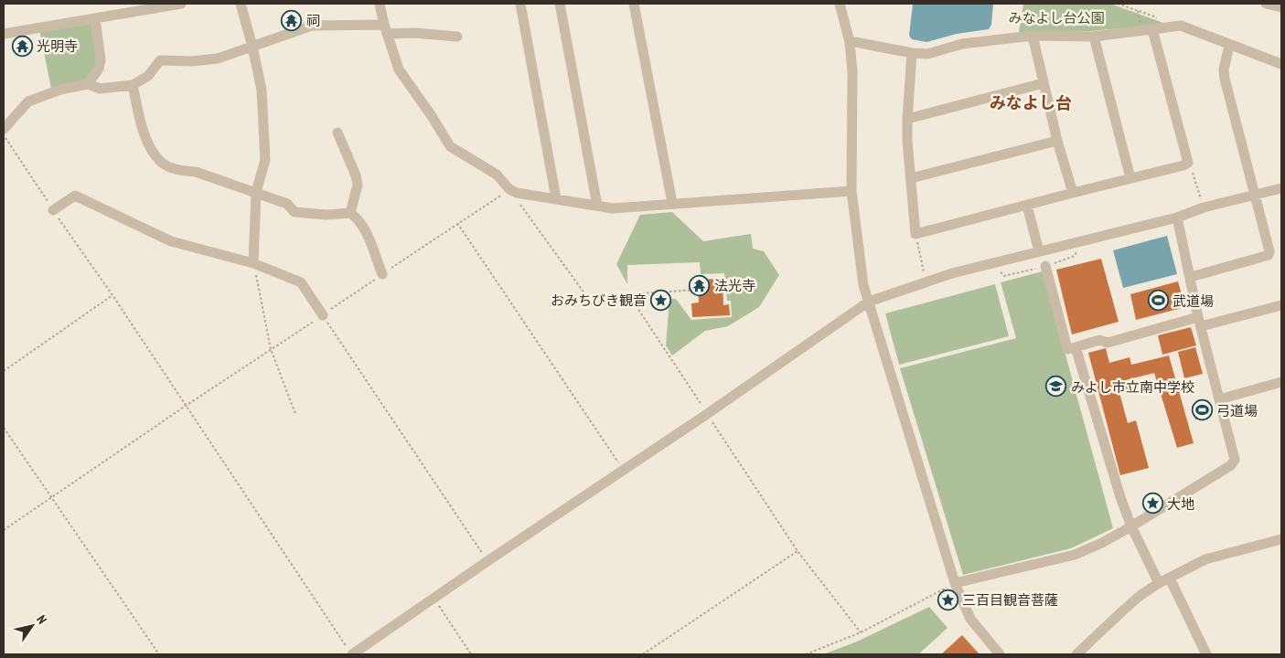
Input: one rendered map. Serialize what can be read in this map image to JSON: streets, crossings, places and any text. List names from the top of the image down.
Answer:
{
  "districts": ["みなよし台"],
  "parks": ["みなよし台公園"],
  "places": {
    "temple": ["祠", "光明寺", "法光寺"],
    "place": ["おみちびき観音", "大地", "三百目観音菩薩"],
    "sports": ["武道場", "弓道場"],
    "school or university": ["みよし市立南中学校"]
  },
  "north": "top right"
}
